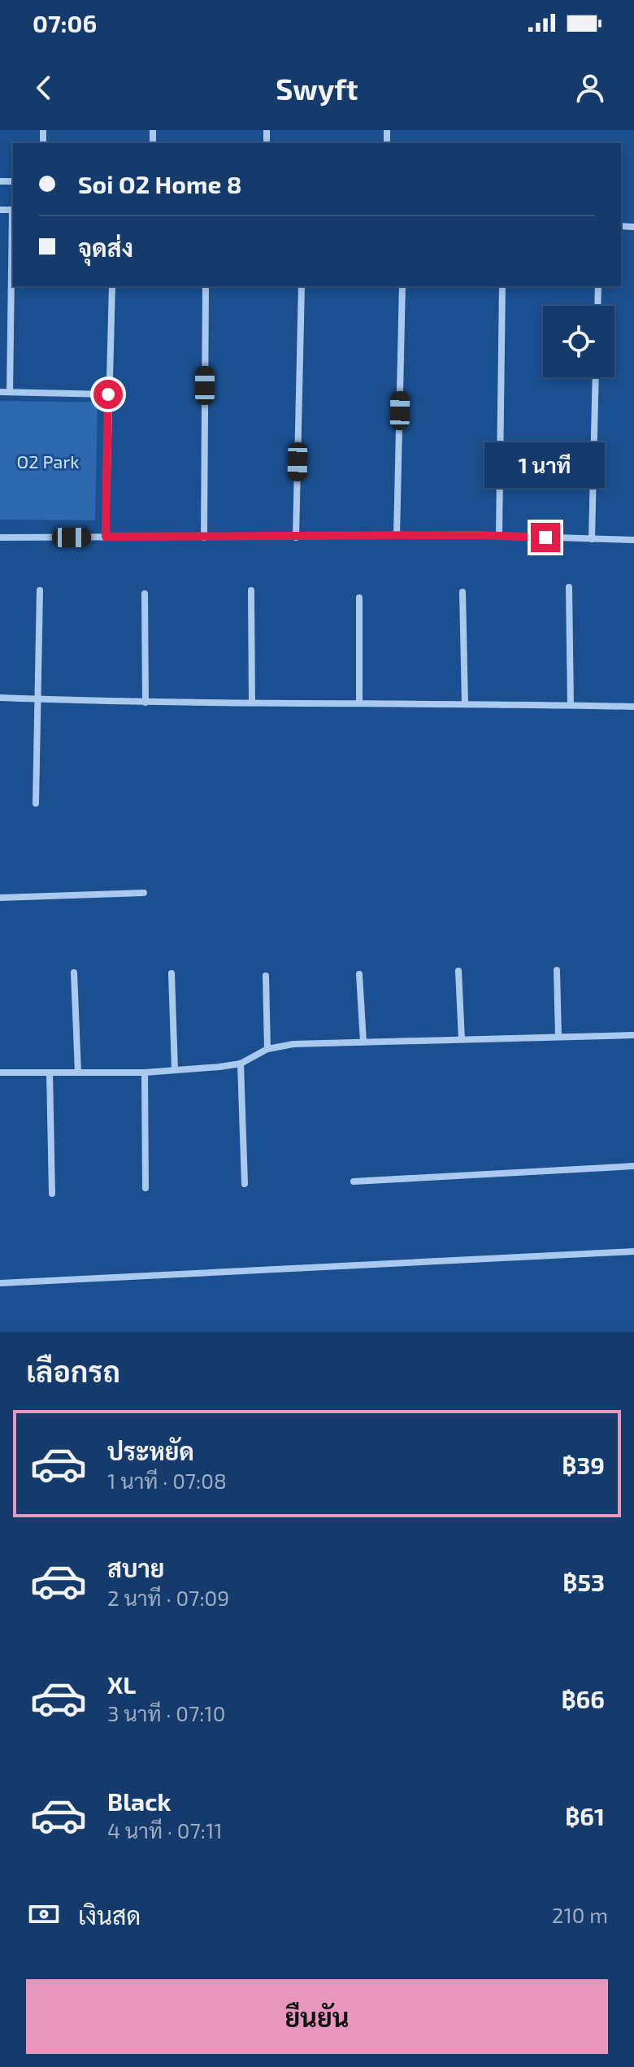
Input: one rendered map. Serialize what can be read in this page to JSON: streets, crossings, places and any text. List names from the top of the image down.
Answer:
{
  "parks": ["O2 Park"],
  "page": {
    "status": "07:06",
    "header": "Swyft",
    "banner": ["Soi O2 Home 8", "จุดส่ง"],
    "bubble": "1 นาที",
    "heading": "เลือกรถ",
    "list": [
      {
        "name": "ประหยัด",
        "note": "1 นาที · 07:08",
        "value": "฿39"
      },
      {
        "name": "สบาย",
        "note": "2 นาที · 07:09",
        "value": "฿53"
      },
      {
        "name": "XL",
        "note": "3 นาที · 07:10",
        "value": "฿66"
      },
      {
        "name": "Black",
        "note": "4 นาที · 07:11",
        "value": "฿61"
      }
    ],
    "pay": ["เงินสด", "210 m"],
    "buttons": "ยืนยัน"
  }
}
